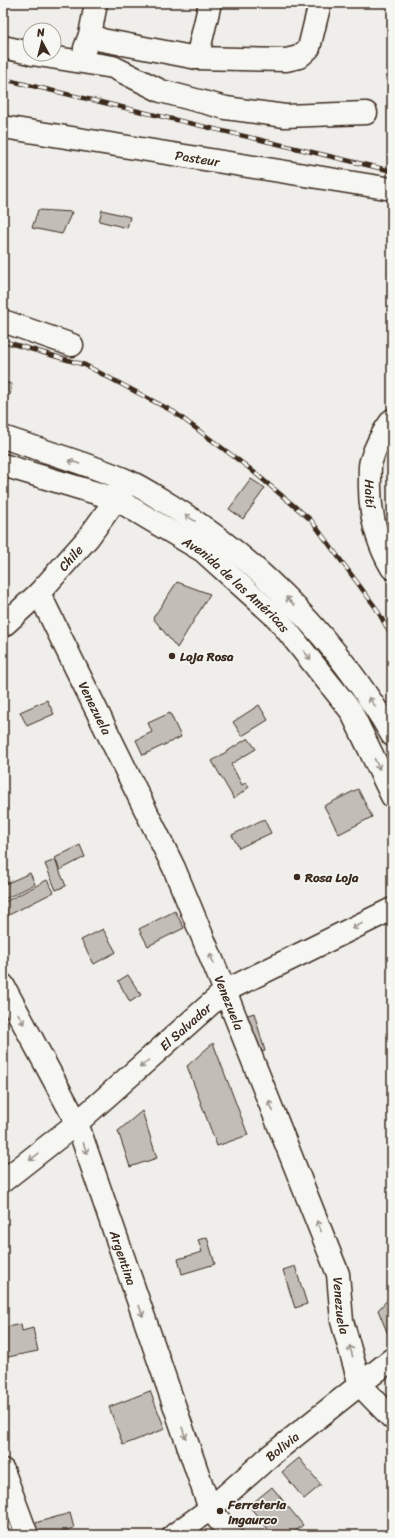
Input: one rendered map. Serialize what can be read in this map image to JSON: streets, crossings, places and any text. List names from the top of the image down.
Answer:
{
  "streets": {
    "street": [
      "Pasteur",
      "Haití",
      "Chile",
      "Avenida de las Américas",
      "Venezuela",
      "El Salvador",
      "Argentina",
      "Bolivia"
    ]
  },
  "crossings": [
    ["Chile", "Avenida de las Américas"],
    ["Chile", "Venezuela"],
    ["Venezuela", "El Salvador"],
    ["Venezuela", "Bolivia"],
    ["El Salvador", "Argentina"],
    ["Argentina", "Bolivia"]
  ],
  "one_way": ["Venezuela", "El Salvador", "Argentina"],
  "places": ["Loja Rosa", "Rosa Loja", "Ferreteria ingaurco"],
  "north": "top"
}
